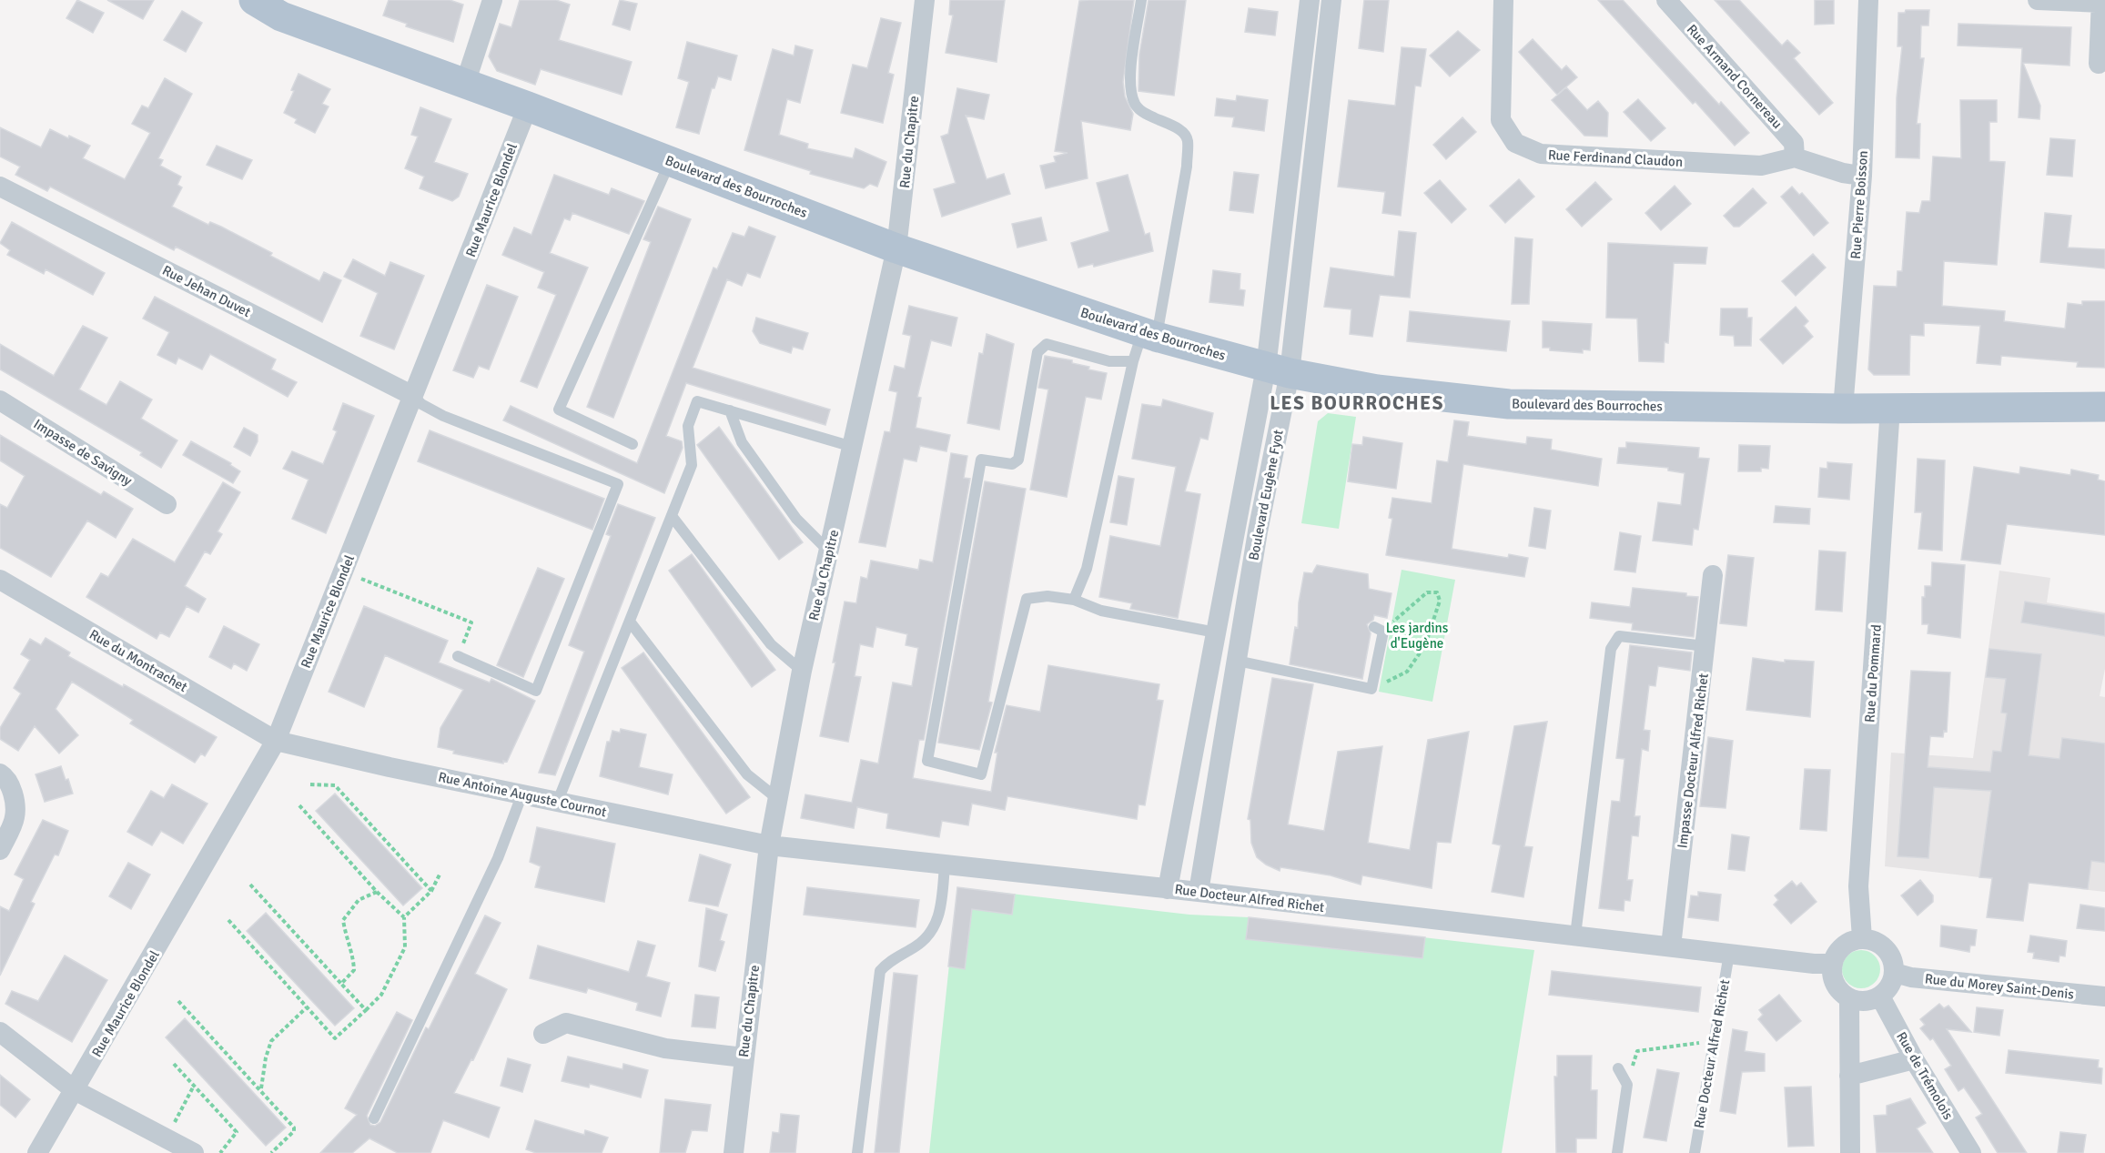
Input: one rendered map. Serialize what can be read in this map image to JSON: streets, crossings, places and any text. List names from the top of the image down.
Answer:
{
  "streets": {
    "main road": ["Boulevard des Bourroches"],
    "street": [
      "Rue Armand Cornereau",
      "Rue du Chapitre",
      "Rue Ferdinand Claudon",
      "Rue Maurice Blondel",
      "Rue Pierre Boisson",
      "Rue Jehan Duvet",
      "Impasse de Savigny",
      "Boulevard Eugène Fyot",
      "Rue du Montrachet",
      "Rue du Pommard",
      "Impasse Docteur Alfred Richet",
      "Rue Antoine Auguste Cournot",
      "Rue Docteur Alfred Richet",
      "Rue du Morey Saint-Denis",
      "Rue de Trémolois"
    ]
  },
  "crossings": [
    ["Rue Armand Cornereau", "Rue Ferdinand Claudon"],
    ["Rue du Chapitre", "Boulevard des Bourroches"],
    ["Rue du Chapitre", "Rue Antoine Auguste Cournot"],
    ["Rue du Chapitre", "Rue Docteur Alfred Richet"],
    ["Boulevard des Bourroches", "Rue Maurice Blondel"],
    ["Boulevard des Bourroches", "Rue Pierre Boisson"],
    ["Boulevard des Bourroches", "Boulevard Eugène Fyot"],
    ["Boulevard des Bourroches", "Rue du Pommard"],
    ["Rue Maurice Blondel", "Rue Jehan Duvet"],
    ["Rue Maurice Blondel", "Rue du Montrachet"],
    ["Rue Maurice Blondel", "Rue Antoine Auguste Cournot"],
    ["Boulevard Eugène Fyot", "Rue Docteur Alfred Richet"],
    ["Rue du Montrachet", "Rue Antoine Auguste Cournot"],
    ["Rue du Pommard", "Rue Docteur Alfred Richet"],
    ["Rue du Pommard", "Rue du Morey Saint-Denis"],
    ["Rue du Pommard", "Rue de Trémolois"],
    ["Impasse Docteur Alfred Richet", "Rue Docteur Alfred Richet"],
    ["Rue Antoine Auguste Cournot", "Rue Docteur Alfred Richet"],
    ["Rue Docteur Alfred Richet", "Rue du Morey Saint-Denis"],
    ["Rue Docteur Alfred Richet", "Rue de Trémolois"],
    ["Rue du Morey Saint-Denis", "Rue de Trémolois"]
  ],
  "districts": ["LES BOURROCHES"],
  "parks": ["Les jardins d'Eugène"]
}
